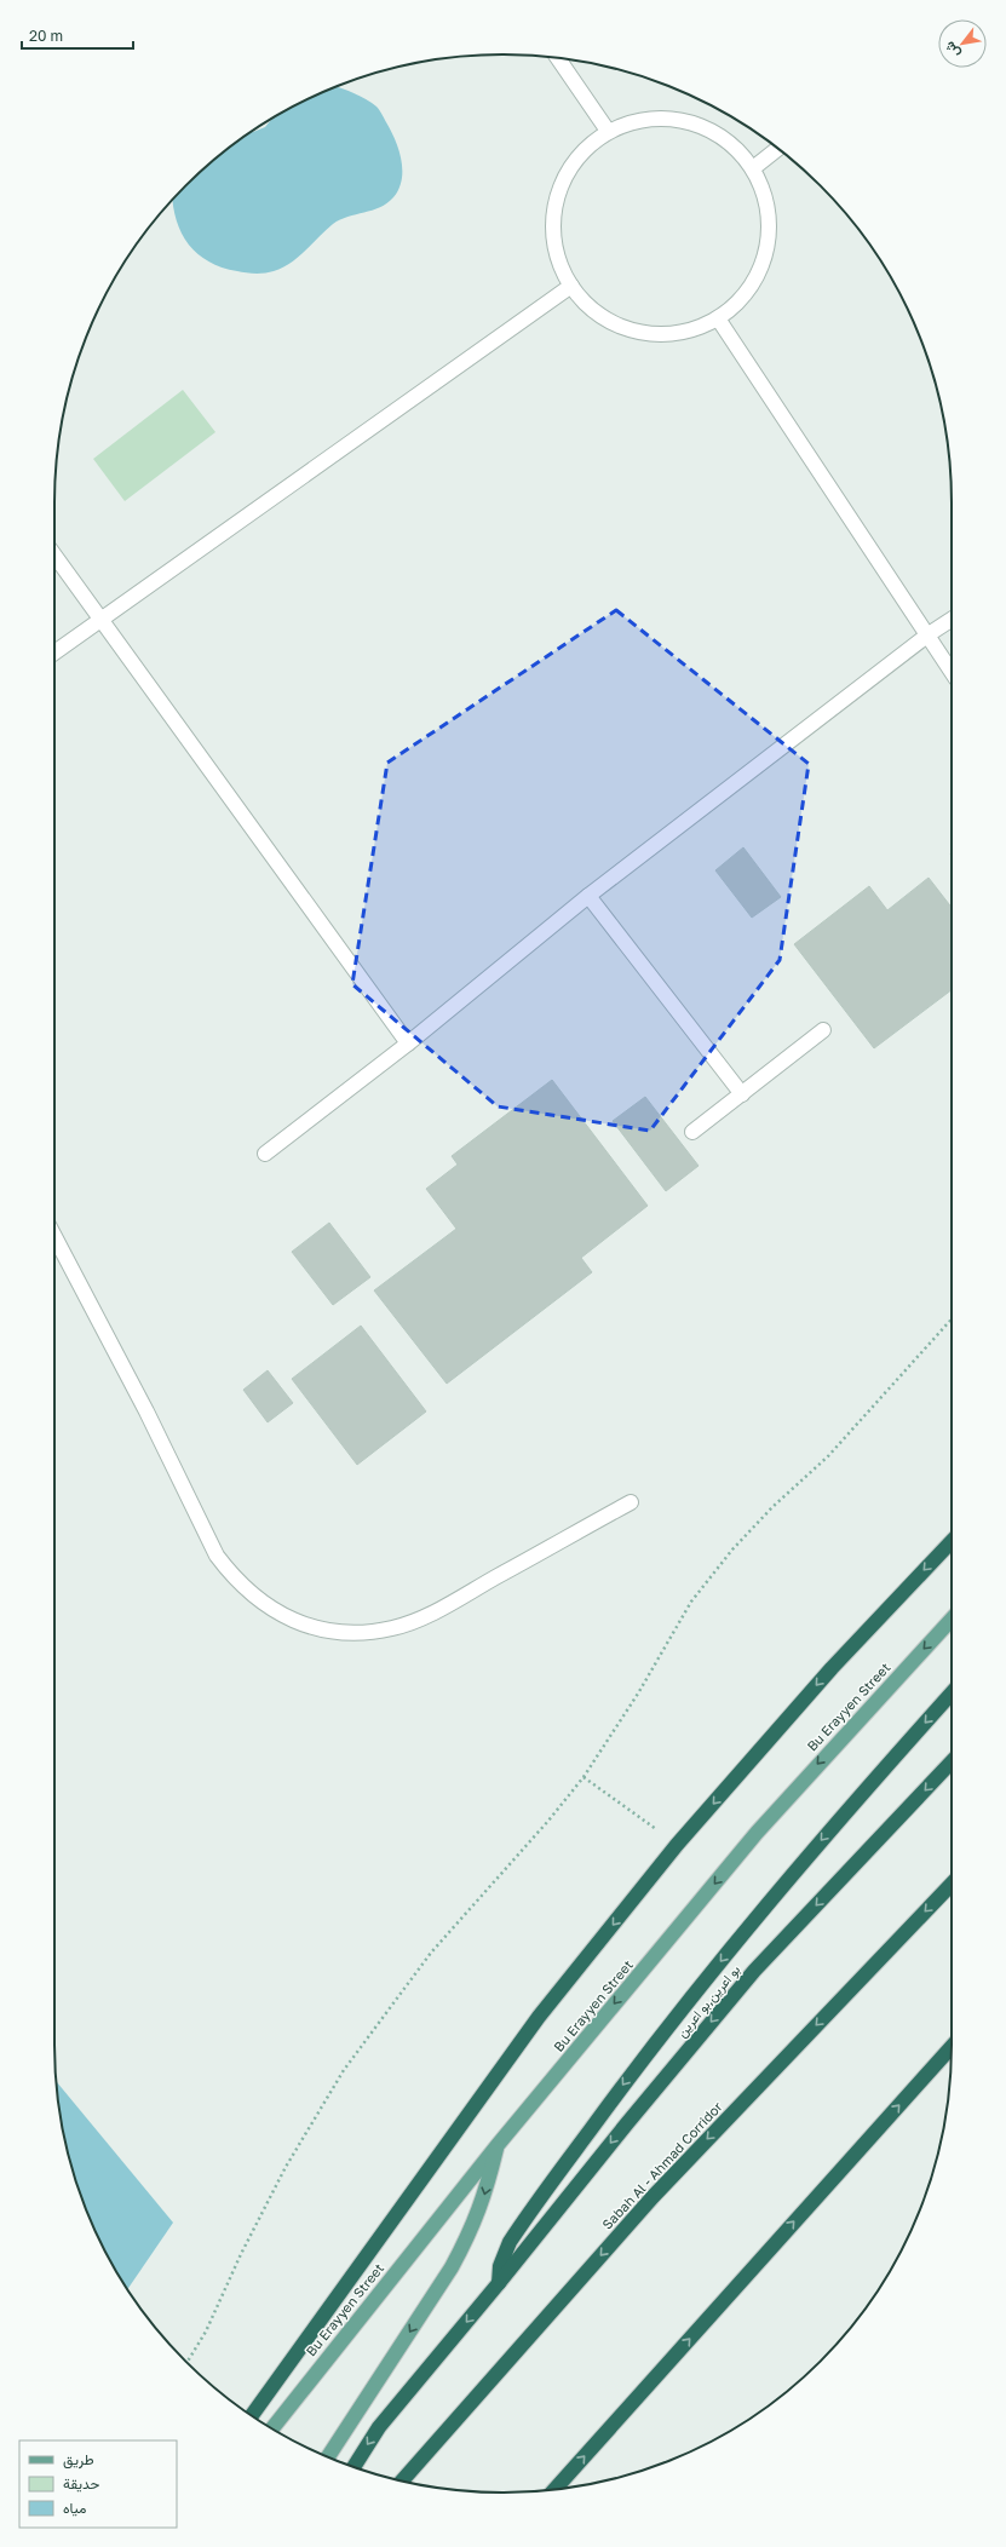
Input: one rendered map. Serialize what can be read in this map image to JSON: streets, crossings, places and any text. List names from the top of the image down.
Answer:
{
  "streets": {
    "highway": ["بو اعرين,بو اعرين", "Sabah Al - Ahmad Corridor"],
    "main road": ["Bu Erayyen Street"]
  },
  "one_way": ["Bu Erayyen Street"],
  "legend": ["طريق", "حديقة", "مياه"],
  "scale_bar": "20 m",
  "north": "bottom left"
}
